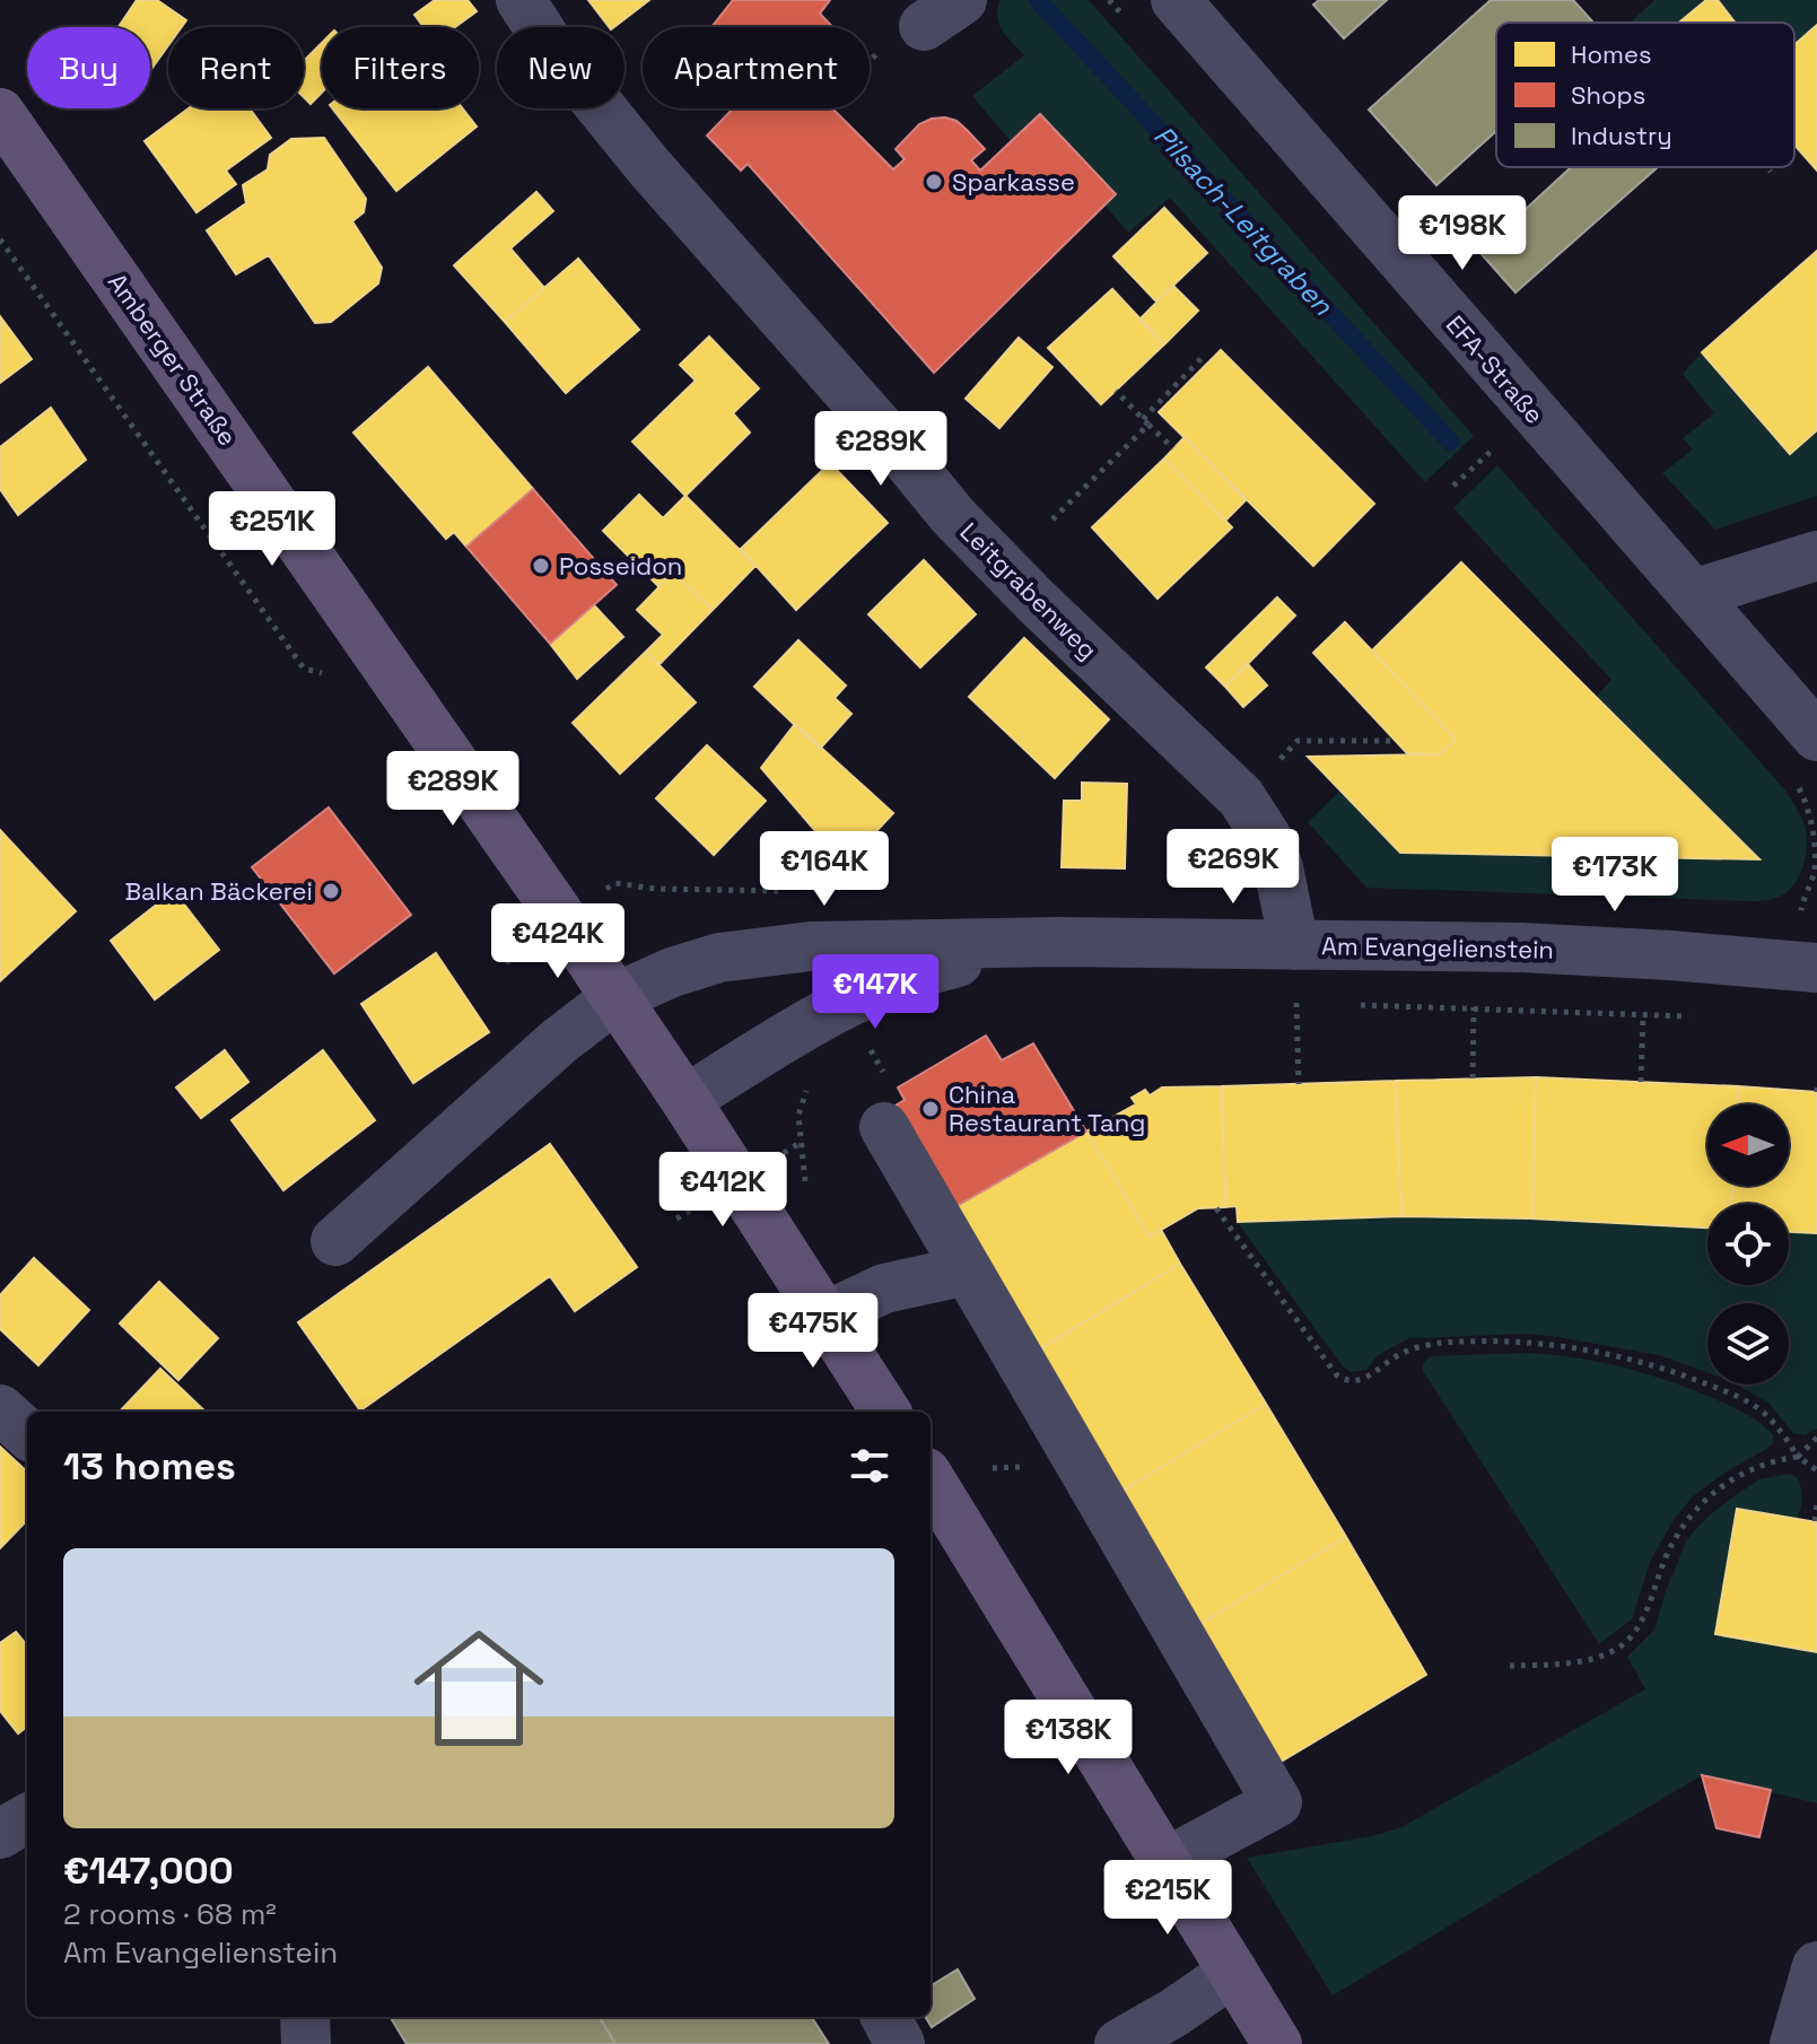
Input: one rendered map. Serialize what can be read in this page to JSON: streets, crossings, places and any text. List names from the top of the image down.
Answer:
{
  "streets": {
    "main road": ["Amberger Straße"],
    "street": ["EFA-Straße", "Leitgrabenweg", "Am Evangelienstein"]
  },
  "crossings": [
    ["Amberger Straße", "Am Evangelienstein"],
    ["Leitgrabenweg", "Am Evangelienstein"]
  ],
  "water": ["Pilsach-Leitgraben"],
  "places": [
    "Sparkasse",
    "Posseidon",
    "Balkan Bäckerei",
    "China Restaurant Tang"
  ],
  "legend": ["Homes", "Shops", "Industry"],
  "north": "left",
  "page": {
    "chip": [
      "Buy",
      "Rent",
      "Filters",
      "New",
      "Apartment"
    ],
    "price": [
      "€198K",
      "€289K",
      "€251K",
      "€289K",
      "€269K",
      "€164K",
      "€173K",
      "€424K",
      "€147K",
      "€412K",
      "€475K",
      "€138K",
      "€215K"
    ],
    "heading": "13 homes",
    "list": [
      {
        "name": "€147,000",
        "note": "2 rooms · 68 m² · Am Evangelienstein"
      }
    ]
  }
}
